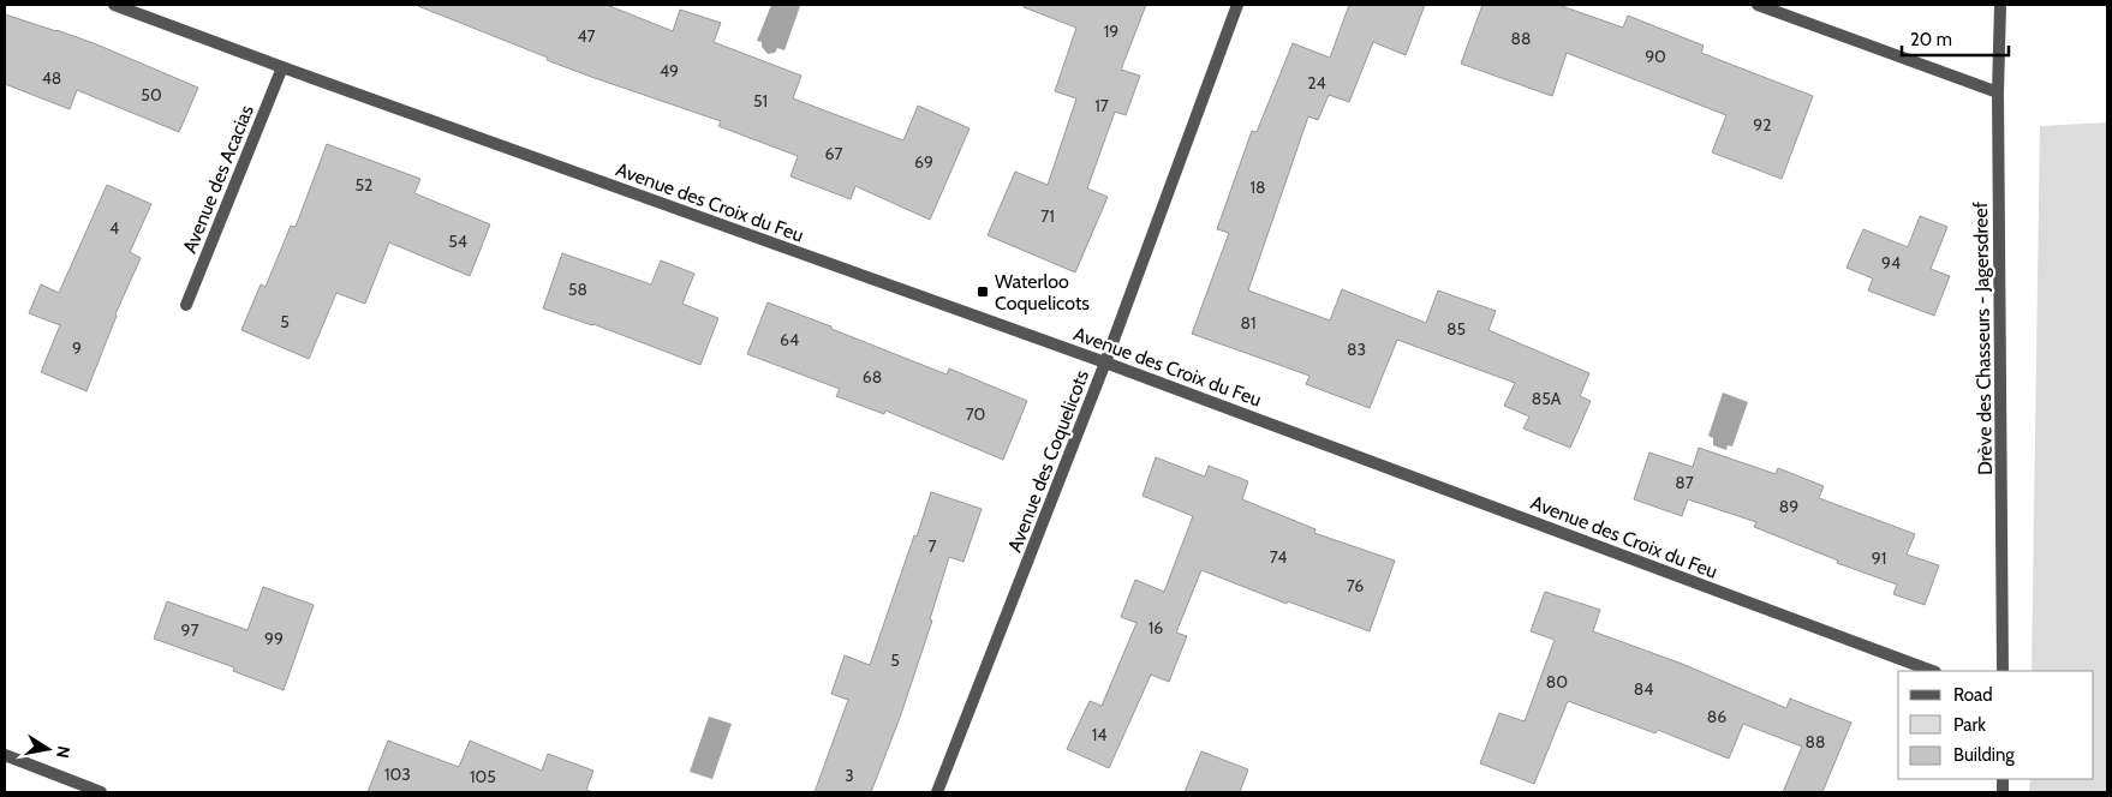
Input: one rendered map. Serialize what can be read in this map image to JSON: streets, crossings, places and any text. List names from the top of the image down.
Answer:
{
  "streets": {
    "street": [
      "Avenue des Acacias",
      "Avenue des Croix du Feu",
      "Drève des Chasseurs - Jagersdreef",
      "Avenue des Coquelicots"
    ]
  },
  "crossings": [
    ["Avenue des Acacias", "Avenue des Croix du Feu"],
    ["Avenue des Croix du Feu", "Avenue des Coquelicots"]
  ],
  "places": {
    "transit": ["Waterloo Coquelicots"]
  },
  "house_numbers": [
    "19",
    "47",
    "88",
    "90",
    "49",
    "48",
    "24",
    "50",
    "51",
    "17",
    "92",
    "67",
    "69",
    "52",
    "18",
    "71",
    "4",
    "54",
    "94",
    "58",
    "5",
    "81",
    "85",
    "64",
    "9",
    "83",
    "68",
    "85A",
    "70",
    "87",
    "89",
    "7",
    "74",
    "91",
    "76",
    "16",
    "97",
    "99",
    "5",
    "80",
    "84",
    "86",
    "14",
    "88",
    "103",
    "3",
    "105"
  ],
  "legend": ["Road", "Park", "Building"],
  "scale_bar": "20 m",
  "north": "right"
}
